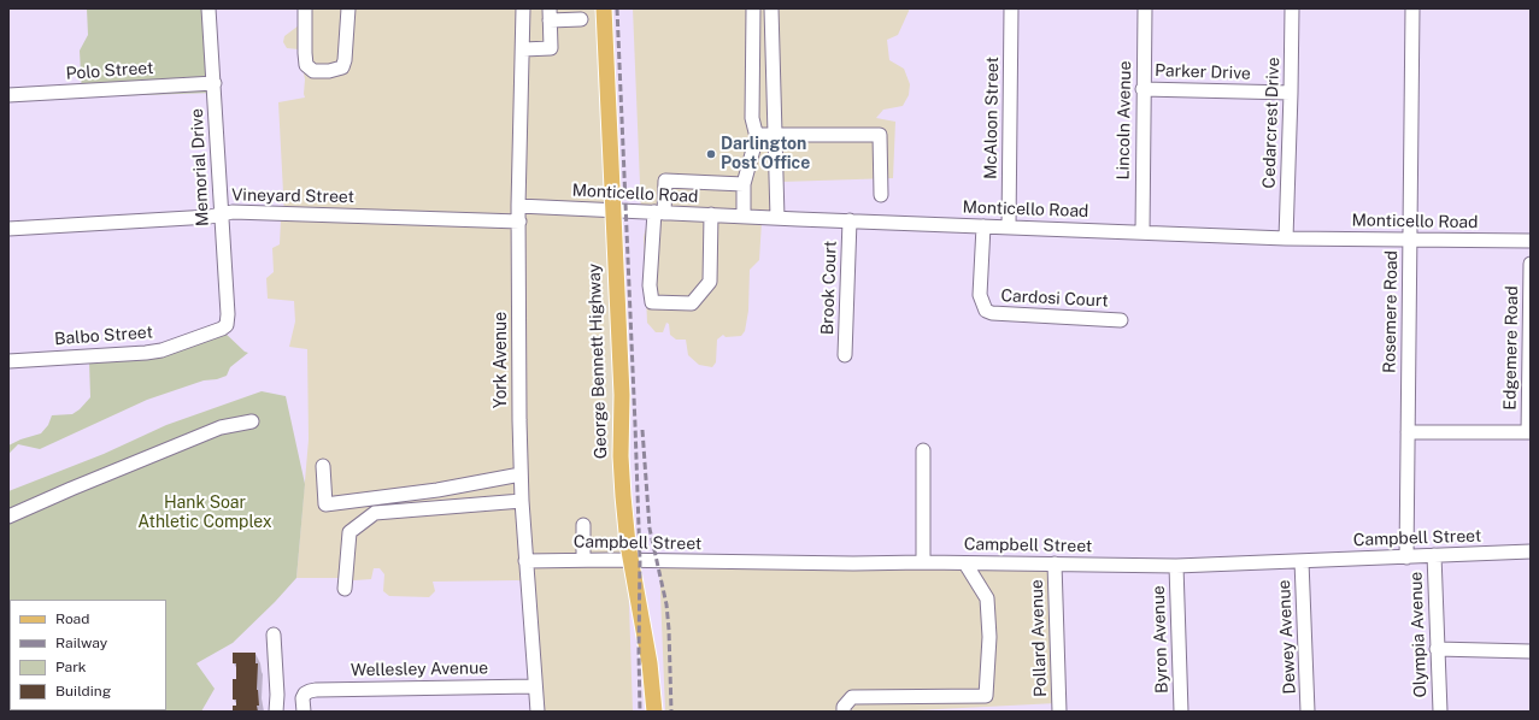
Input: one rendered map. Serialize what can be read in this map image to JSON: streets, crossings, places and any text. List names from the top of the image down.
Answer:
{
  "streets": {
    "main road": ["George Bennett Highway"],
    "street": [
      "Polo Street",
      "Parker Drive",
      "McAloon Street",
      "Lincoln Avenue",
      "Cedarcrest Drive",
      "Memorial Drive",
      "Monticello Road",
      "Vineyard Street",
      "Brook Court",
      "Cardosi Court",
      "Rosemere Road",
      "Balbo Street",
      "Edgemere Road",
      "York Avenue",
      "Campbell Street",
      "Olympia Avenue",
      "Dewey Avenue",
      "Pollard Avenue",
      "Byron Avenue",
      "Wellesley Avenue"
    ]
  },
  "crossings": [
    ["Polo Street", "Memorial Drive"],
    ["Parker Drive", "Lincoln Avenue"],
    ["Parker Drive", "Cedarcrest Drive"],
    ["McAloon Street", "Monticello Road"],
    ["Lincoln Avenue", "Monticello Road"],
    ["Cedarcrest Drive", "Monticello Road"],
    ["Memorial Drive", "Vineyard Street"],
    ["Memorial Drive", "Balbo Street"],
    ["Monticello Road", "Brook Court"],
    ["Monticello Road", "Cardosi Court"],
    ["Monticello Road", "Rosemere Road"],
    ["Monticello Road", "York Avenue"],
    ["Monticello Road", "George Bennett Highway"],
    ["Vineyard Street", "York Avenue"],
    ["Rosemere Road", "Campbell Street"],
    ["York Avenue", "Campbell Street"],
    ["York Avenue", "Wellesley Avenue"],
    ["George Bennett Highway", "Campbell Street"],
    ["Campbell Street", "Olympia Avenue"],
    ["Campbell Street", "Dewey Avenue"],
    ["Campbell Street", "Pollard Avenue"],
    ["Campbell Street", "Byron Avenue"]
  ],
  "parks": ["Hank Soar Athletic Complex"],
  "places": ["Darlington Post Office"],
  "legend": [
    "Road",
    "Railway",
    "Park",
    "Building"
  ]
}
